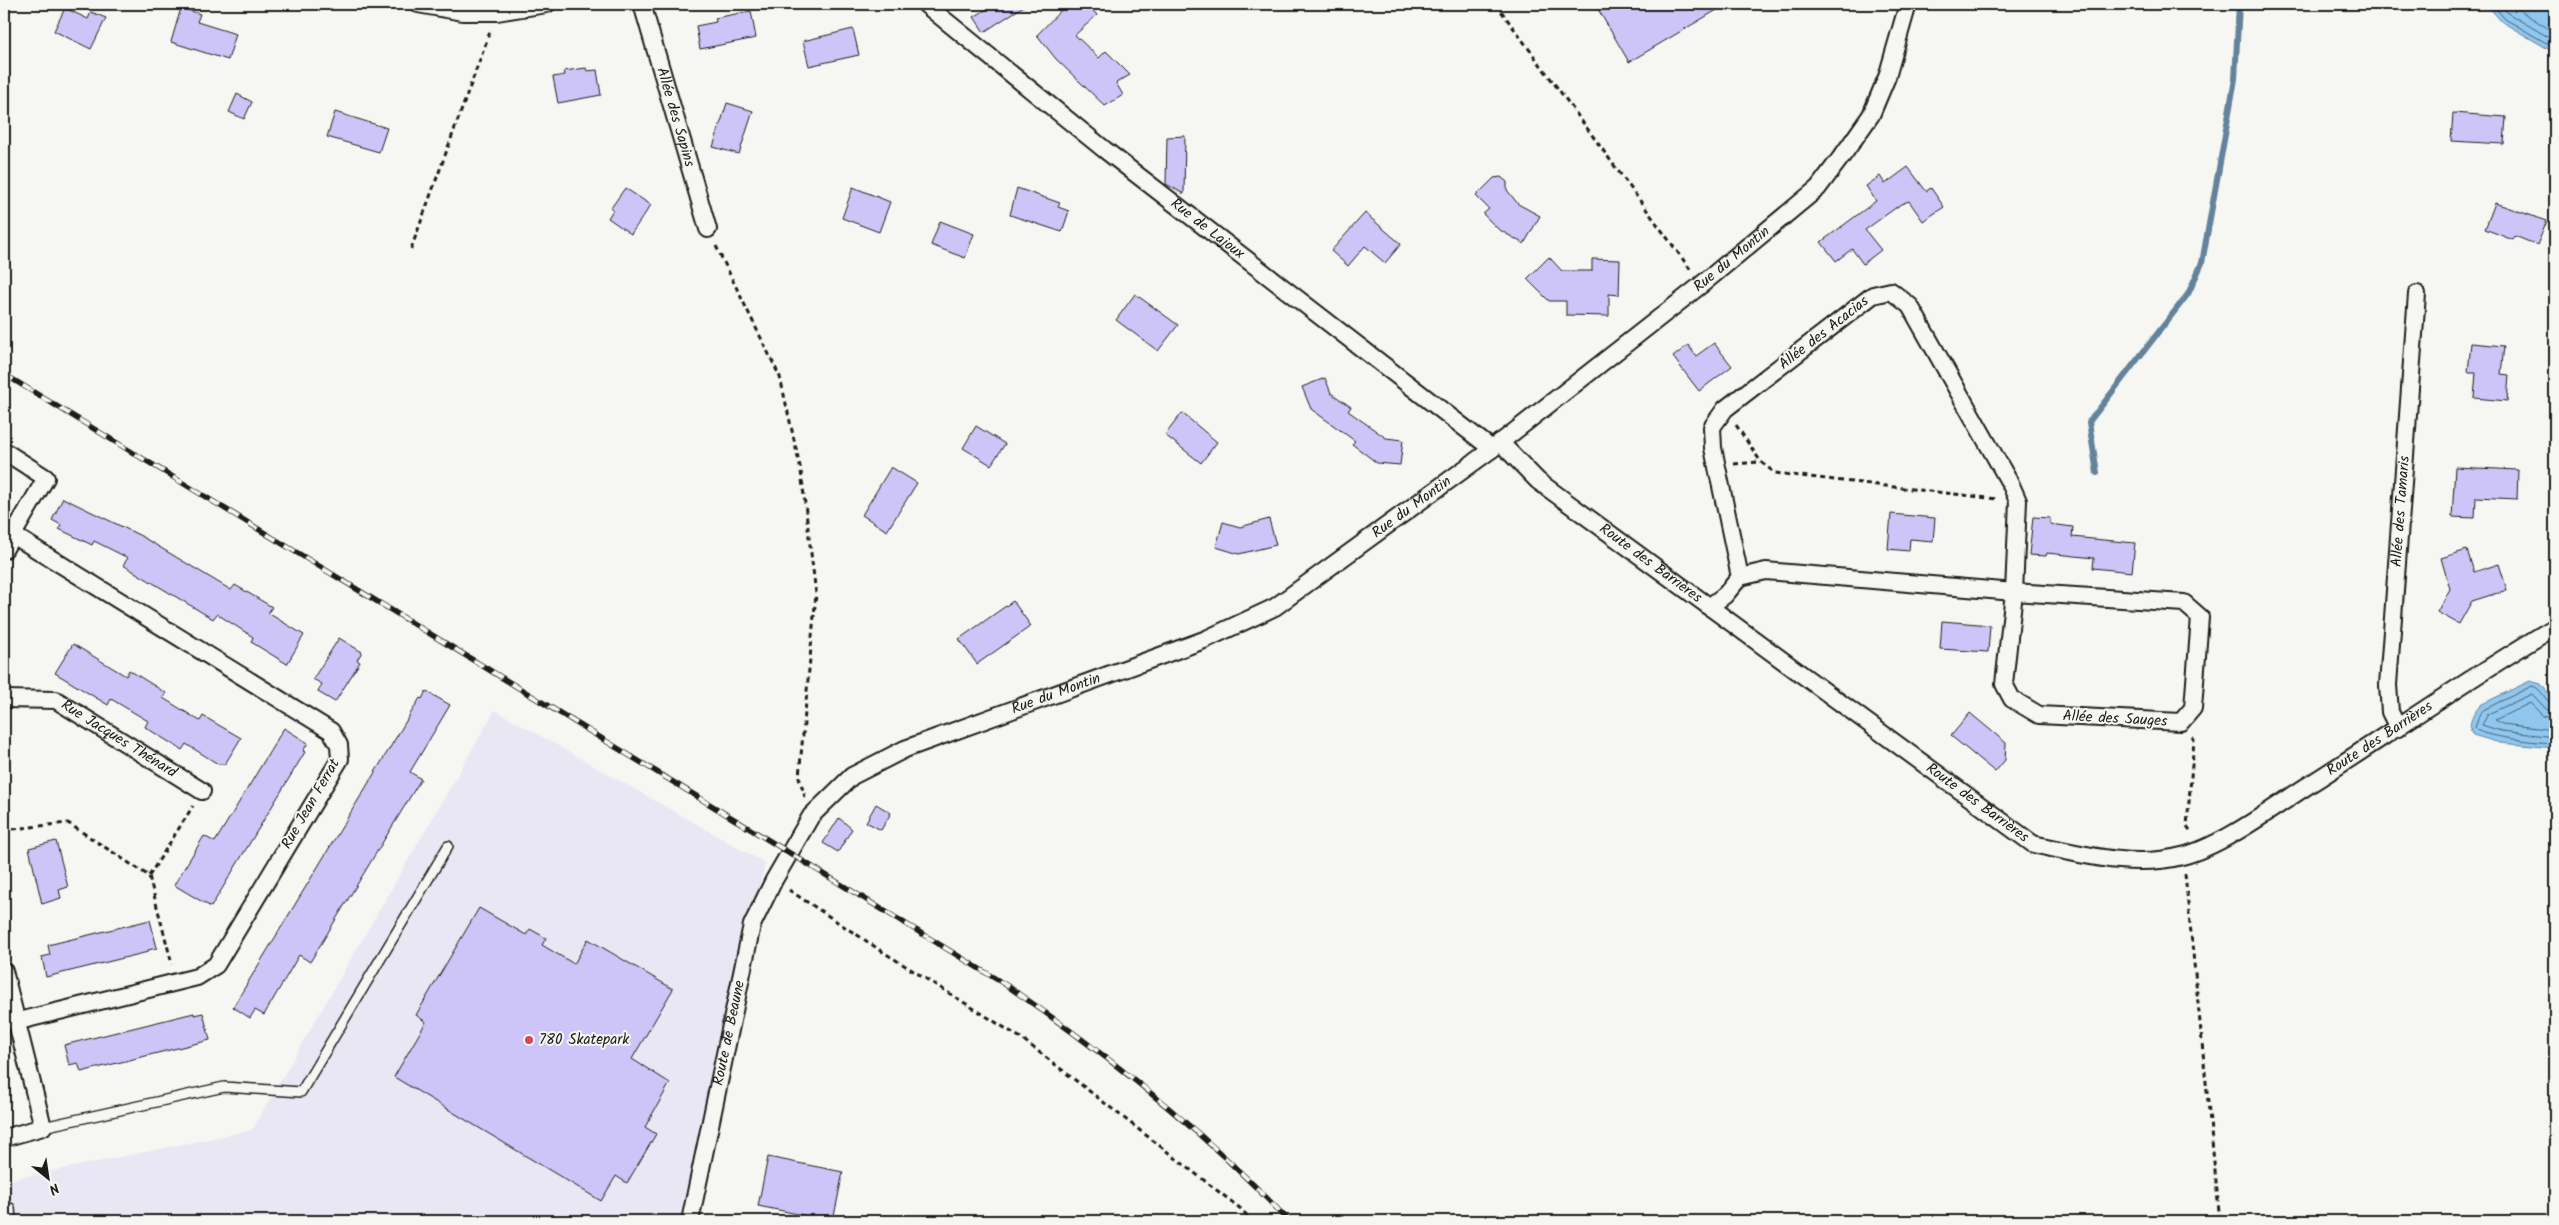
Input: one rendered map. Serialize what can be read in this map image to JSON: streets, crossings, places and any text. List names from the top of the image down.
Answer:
{
  "streets": {
    "street": [
      "Allée des Sapins",
      "Rue de Lajoux",
      "Rue du Montin",
      "Allée des Acacias",
      "Allée des Tamaris",
      "Route des Barrières",
      "Allée des Sauges",
      "Rue Jacques Thénard",
      "Rue Jean Ferrat",
      "Route de Beaune"
    ]
  },
  "crossings": [
    ["Rue de Lajoux", "Rue du Montin"],
    ["Rue de Lajoux", "Route des Barrières"],
    ["Rue du Montin", "Route des Barrières"],
    ["Rue du Montin", "Route de Beaune"],
    ["Allée des Acacias", "Allée des Sauges"],
    ["Allée des Tamaris", "Route des Barrières"]
  ],
  "places": ["780 Skatepark"],
  "north": "bottom right"
}
